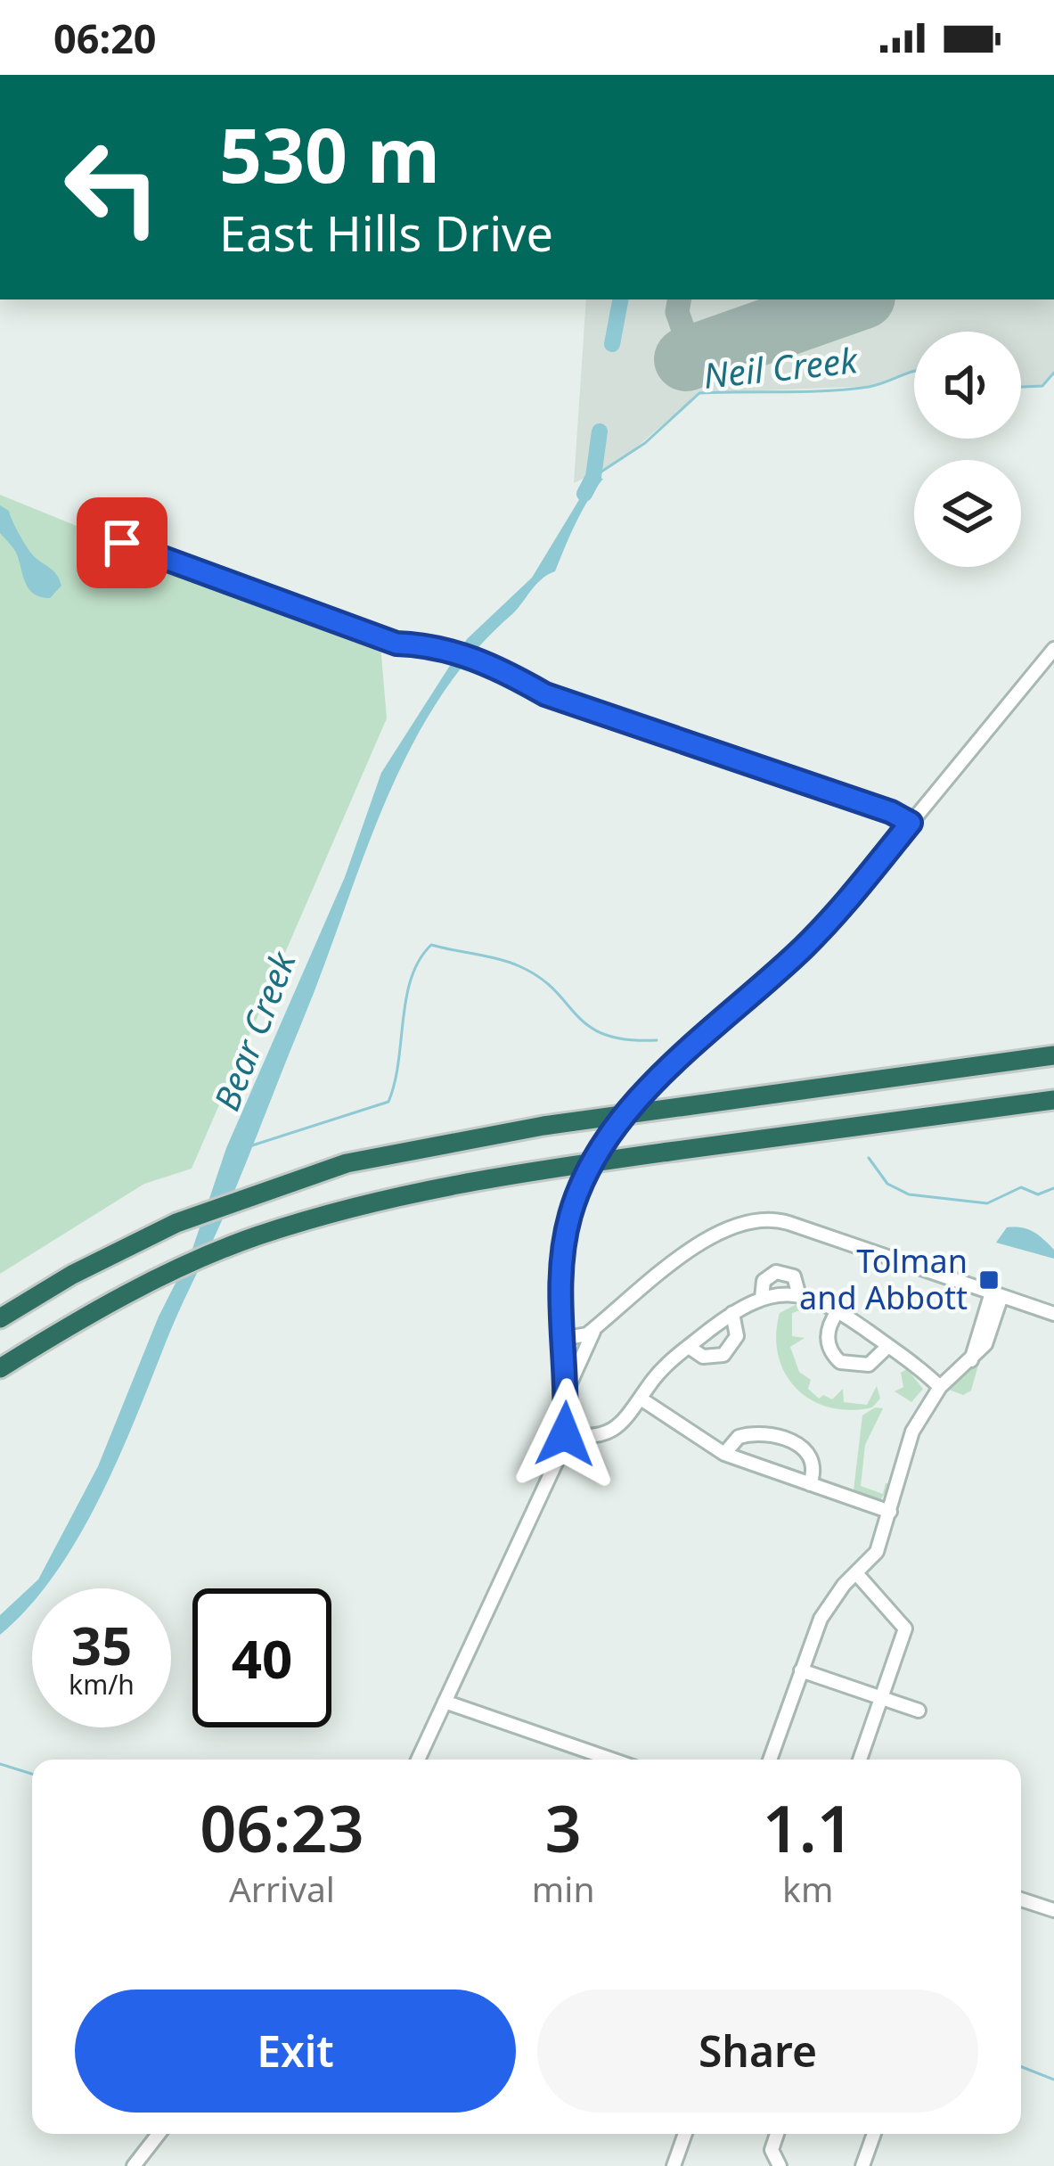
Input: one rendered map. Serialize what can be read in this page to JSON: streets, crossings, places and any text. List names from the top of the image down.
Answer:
{
  "water": ["Neil Creek", "Bear Creek"],
  "places": {
    "transit": ["Tolman and Abbott"]
  },
  "page": {
    "status": "06:20",
    "turn": ["530 m", "East Hills Drive"],
    "speed": "35 km/h",
    "limit": "40",
    "eta": [
      "06:23",
      "Arrival",
      "3",
      "min",
      "1.1",
      "km"
    ],
    "buttons": ["Exit", "Share"]
  }
}
